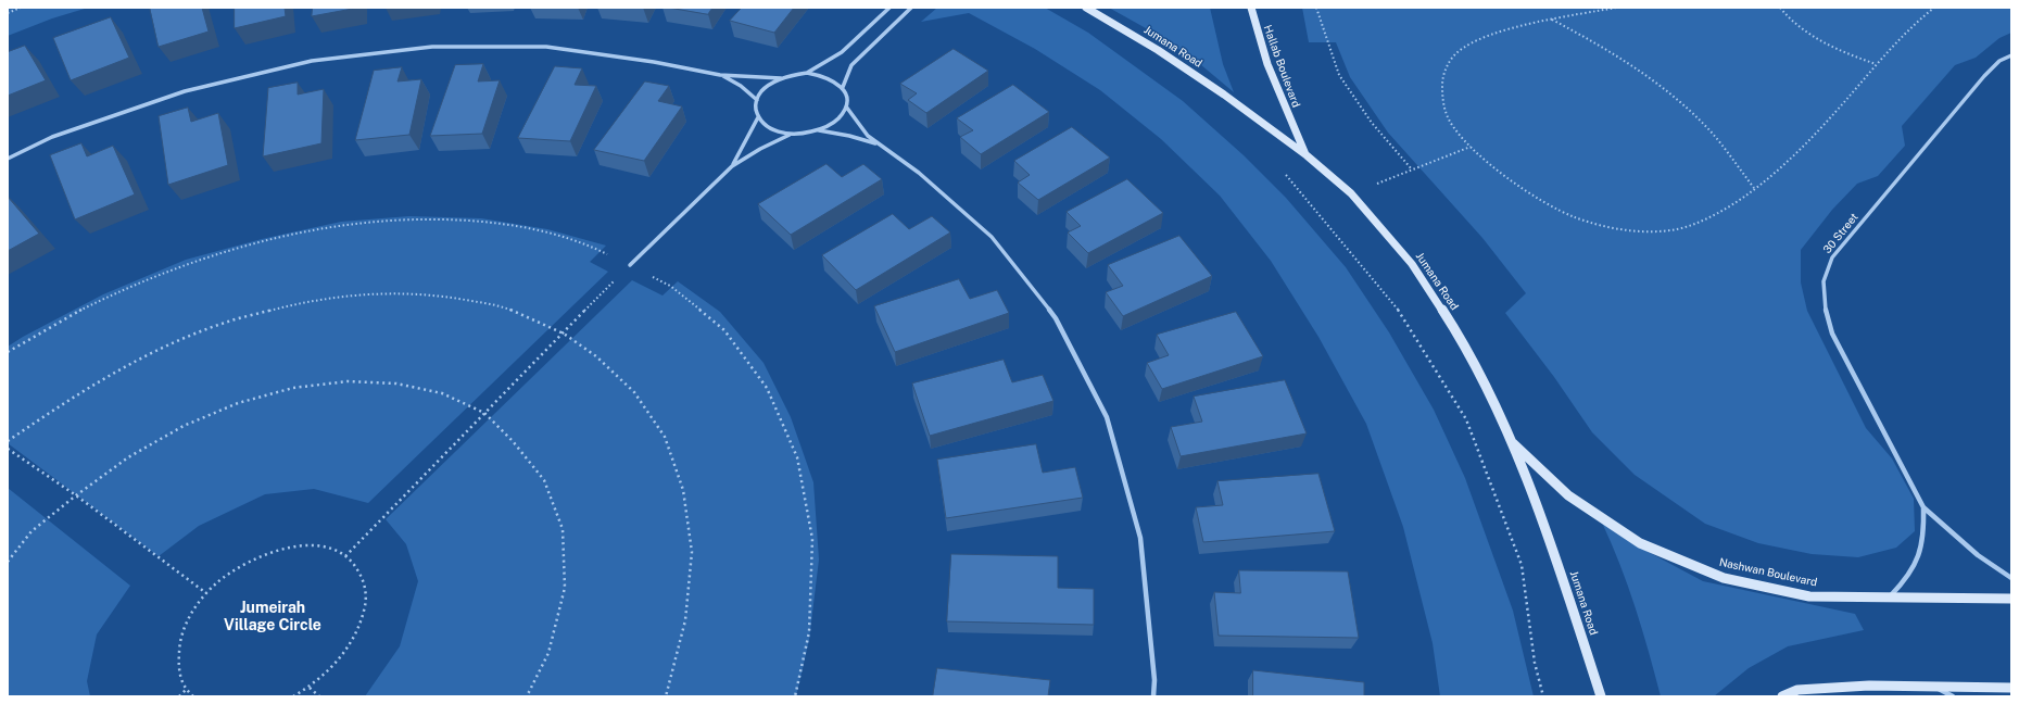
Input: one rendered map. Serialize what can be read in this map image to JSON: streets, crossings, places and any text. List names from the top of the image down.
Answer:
{
  "streets": {
    "street": [
      "Jumana Road",
      "Hallab Boulevard",
      "30 Street",
      "Nashwan Boulevard"
    ]
  },
  "crossings": [
    ["Jumana Road", "Hallab Boulevard"],
    ["Jumana Road", "Nashwan Boulevard"],
    ["30 Street", "Nashwan Boulevard"]
  ],
  "districts": ["Jumeirah Village Circle"]
}
